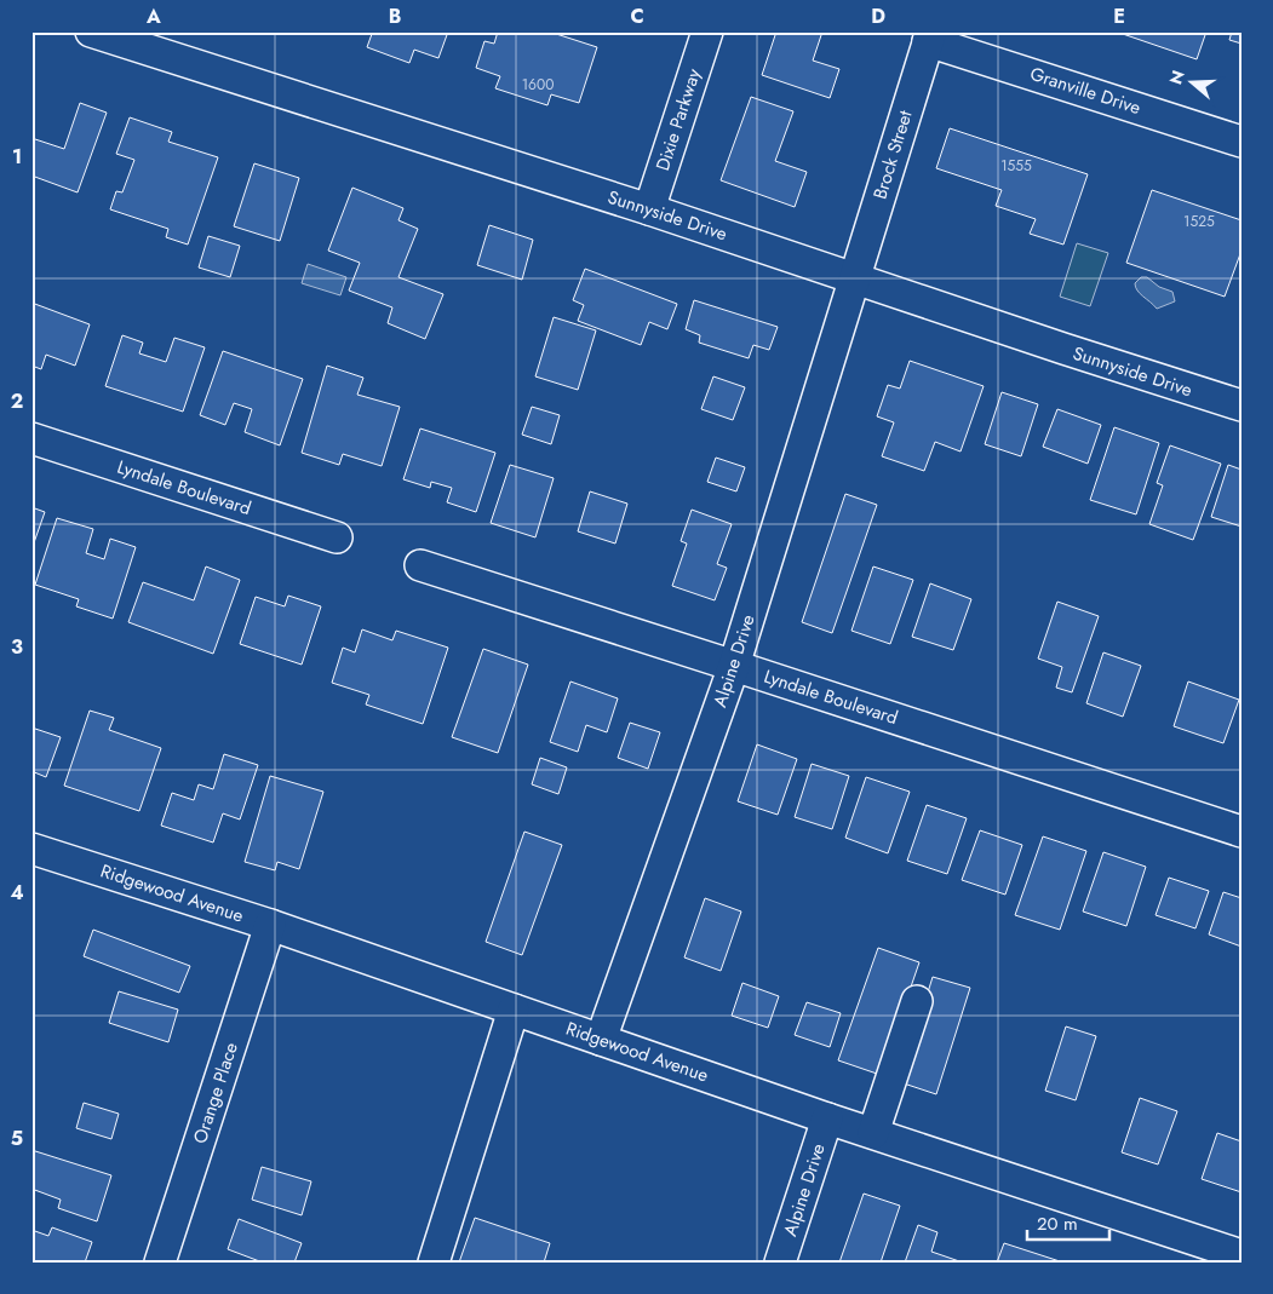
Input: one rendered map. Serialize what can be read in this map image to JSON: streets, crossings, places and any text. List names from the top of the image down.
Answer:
{
  "streets": {
    "street": [
      "Granville Drive",
      "Dixie Parkway",
      "Brock Street",
      "Sunnyside Drive",
      "Lyndale Boulevard",
      "Alpine Drive",
      "Ridgewood Avenue",
      "Orange Place"
    ]
  },
  "crossings": [
    ["Granville Drive", "Brock Street"],
    ["Dixie Parkway", "Sunnyside Drive"],
    ["Brock Street", "Sunnyside Drive"],
    ["Brock Street", "Alpine Drive"],
    ["Sunnyside Drive", "Alpine Drive"],
    ["Lyndale Boulevard", "Alpine Drive"],
    ["Alpine Drive", "Ridgewood Avenue"],
    ["Ridgewood Avenue", "Orange Place"]
  ],
  "house_numbers": ["1600", "1555", "1525"],
  "scale_bar": "20 m",
  "north": "left",
  "grid": {
    "columns": [
      "A",
      "B",
      "C",
      "D",
      "E"
    ],
    "rows": [
      "1",
      "2",
      "3",
      "4",
      "5"
    ]
  }
}
